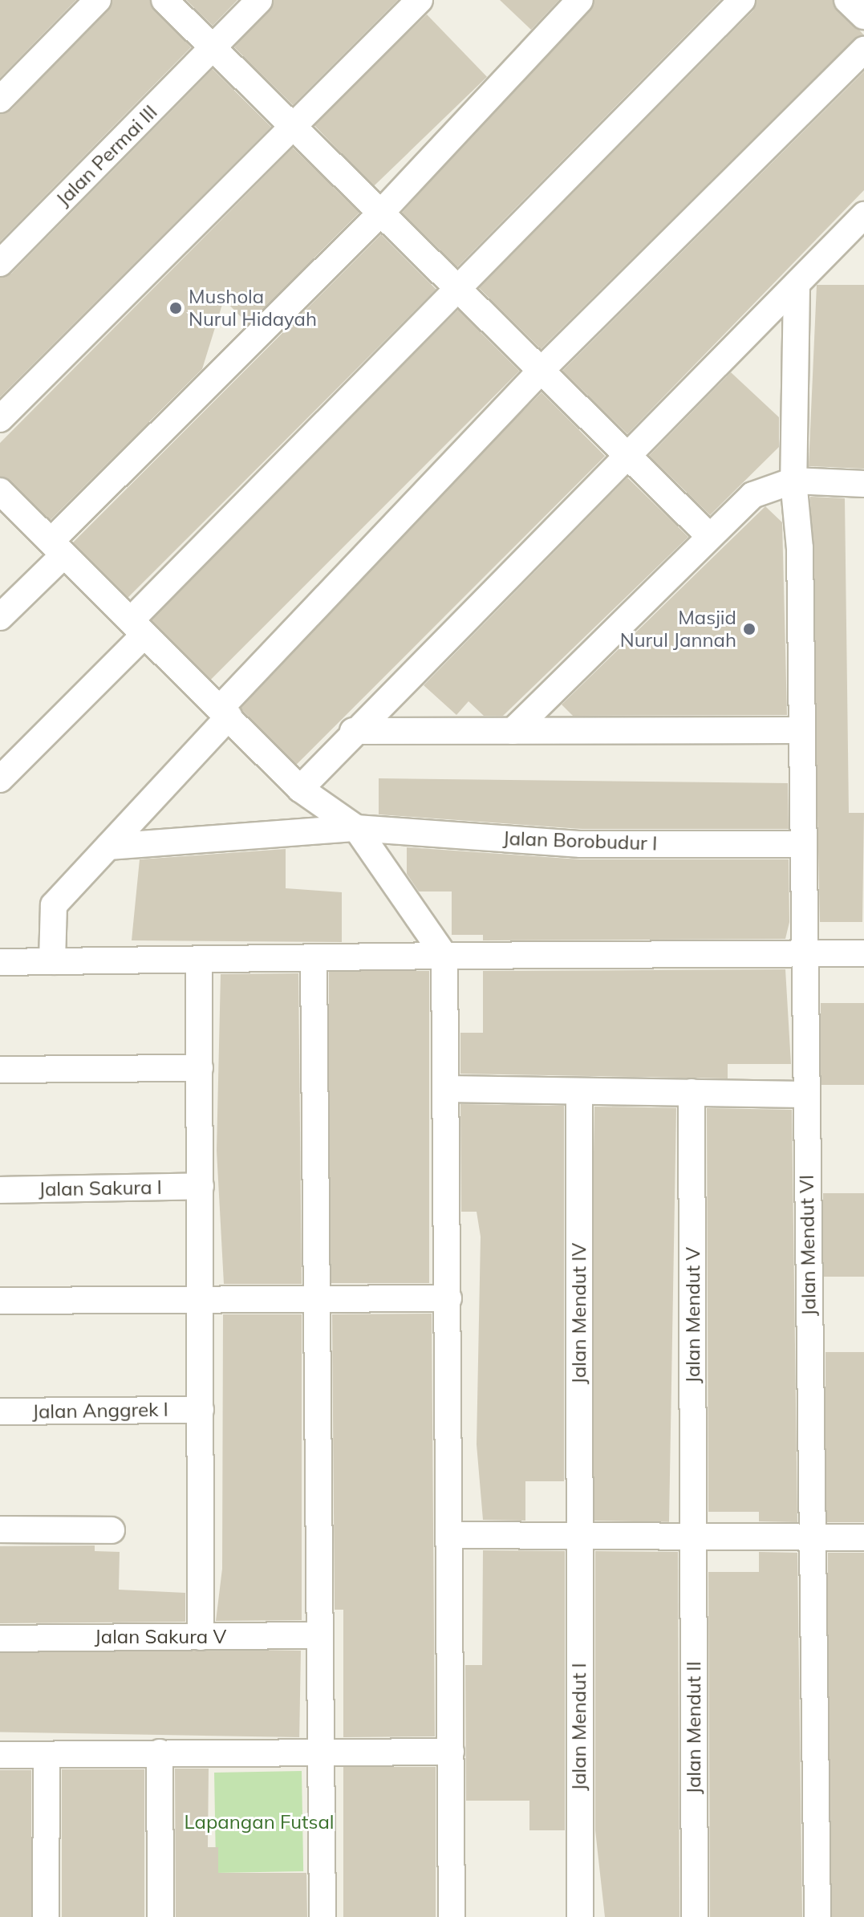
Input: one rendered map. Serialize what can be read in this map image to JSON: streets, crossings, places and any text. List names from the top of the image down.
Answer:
{
  "streets": {
    "street": [
      "Jalan Permai III",
      "Jalan Borobudur I",
      "Jalan Sakura I",
      "Jalan Mendut VI",
      "Jalan Mendut IV",
      "Jalan Mendut V",
      "Jalan Anggrek I",
      "Jalan Sakura V",
      "Jalan Mendut I",
      "Jalan Mendut II"
    ]
  },
  "crossings": [
    ["Jalan Borobudur I", "Jalan Mendut VI"],
    ["Jalan Mendut IV", "Jalan Mendut I"],
    ["Jalan Mendut V", "Jalan Mendut II"]
  ],
  "parks": ["Lapangan Futsal"],
  "places": ["Mushola Nurul Hidayah", "Masjid Nurul Jannah"]
}
